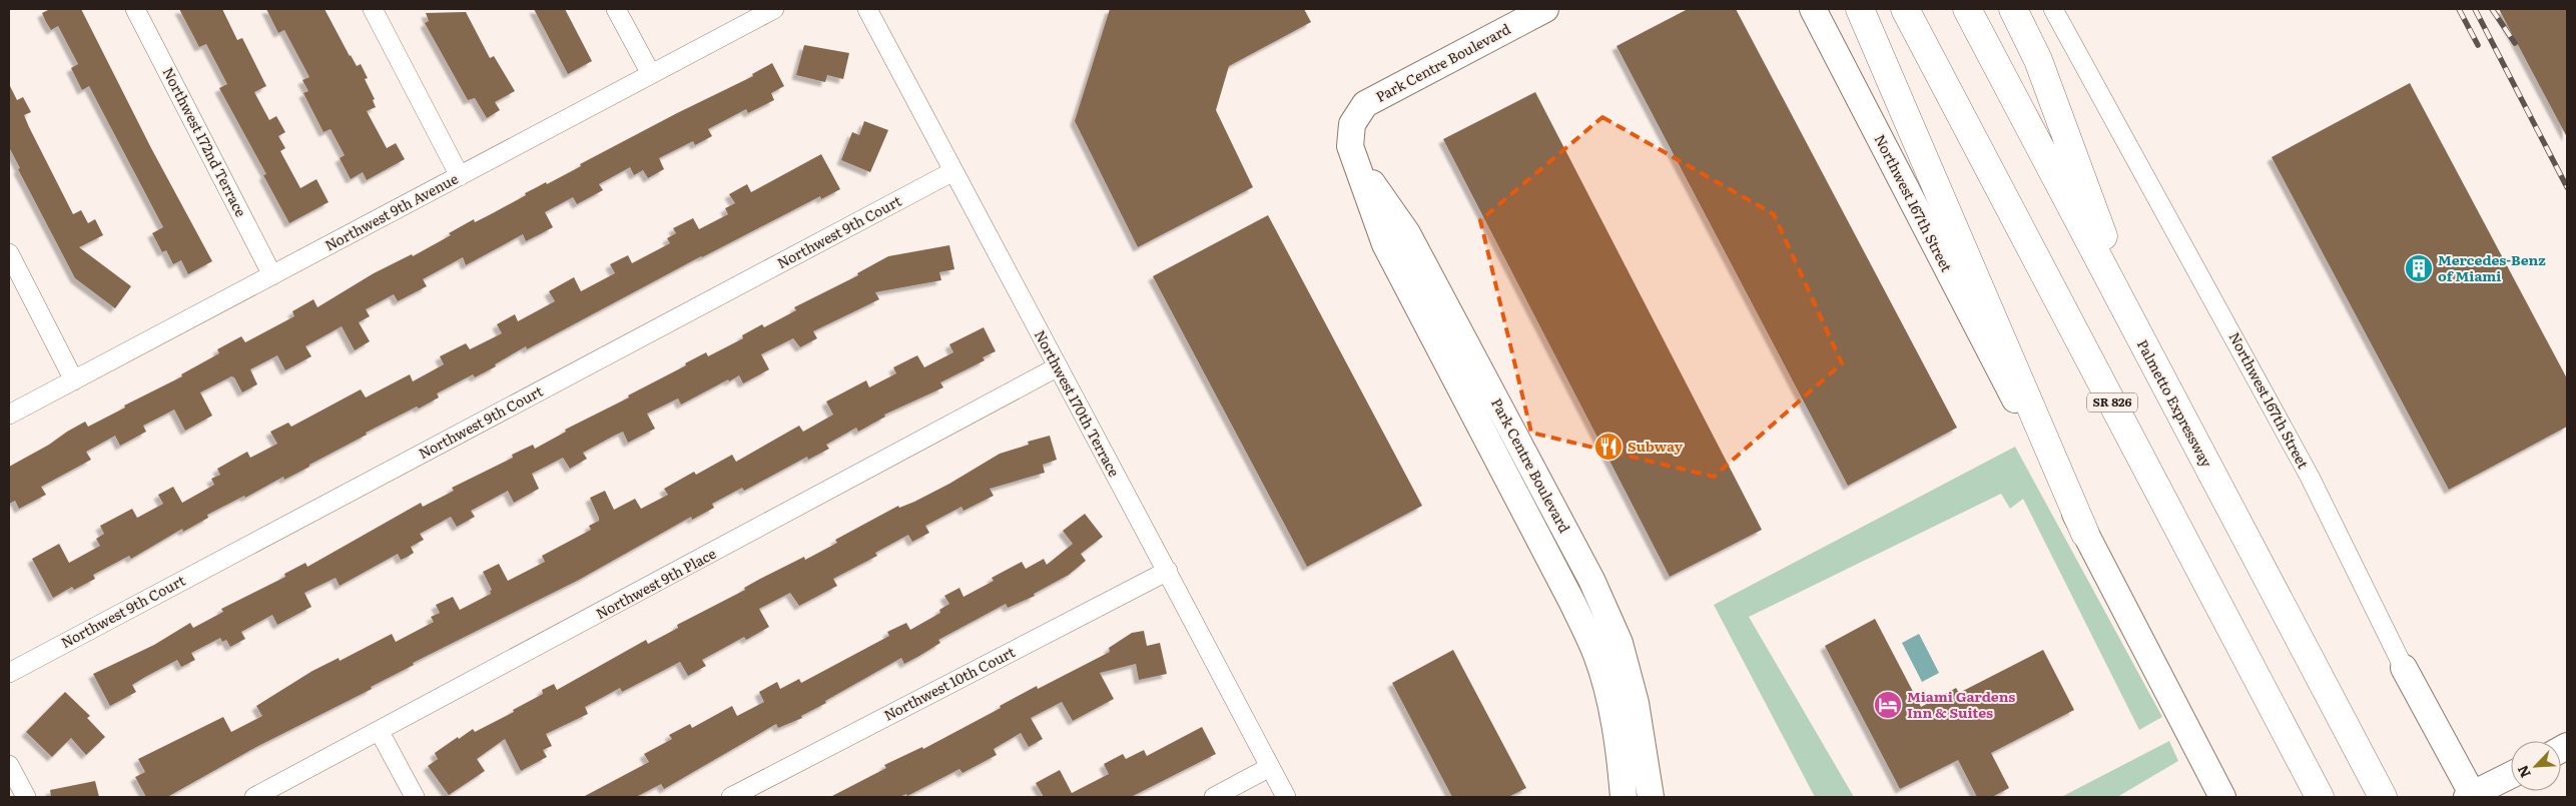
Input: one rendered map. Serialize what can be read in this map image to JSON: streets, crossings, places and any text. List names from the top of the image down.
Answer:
{
  "streets": {
    "highway": ["SR 826", "Palmetto Expressway"],
    "street": [
      "Park Centre Boulevard",
      "Northwest 172nd Terrace",
      "Northwest 167th Street",
      "Northwest 9th Avenue",
      "Northwest 9th Court",
      "Northwest 170th Terrace",
      "Northwest 9th Place",
      "Northwest 10th Court"
    ]
  },
  "crossings": [
    ["Northwest 172nd Terrace", "Northwest 9th Avenue"],
    ["Northwest 9th Court", "Northwest 170th Terrace"],
    ["Northwest 170th Terrace", "Northwest 9th Place"],
    ["Northwest 170th Terrace", "Northwest 10th Court"]
  ],
  "places": {
    "building": ["Mercedes-Benz of Miami"],
    "restaurant": ["Subway"],
    "hotel": ["Miami Gardens Inn & Suites"]
  },
  "north": "bottom left"
}
